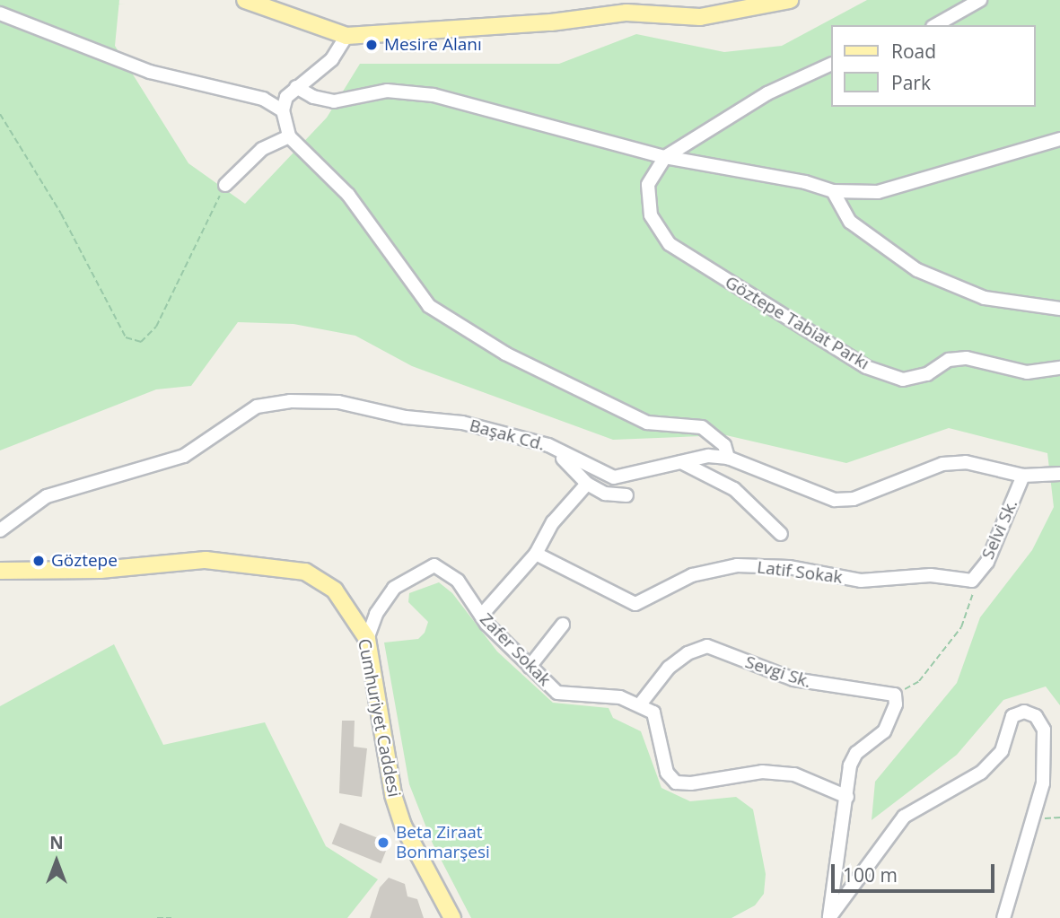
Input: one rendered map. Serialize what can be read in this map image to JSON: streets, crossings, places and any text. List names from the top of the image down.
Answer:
{
  "streets": {
    "main road": ["Cumhuriyet Caddesi"],
    "street": [
      "Göztepe Tabiat Parkı",
      "Başak Cd.",
      "Selvi Sk.",
      "Latif Sokak",
      "Zafer Sokak",
      "Sevgi Sk."
    ]
  },
  "crossings": [
    ["Başak Cd.", "Selvi Sk."],
    ["Selvi Sk.", "Latif Sokak"],
    ["Zafer Sokak", "Sevgi Sk."],
    ["Zafer Sokak", "Cumhuriyet Caddesi"]
  ],
  "places": ["Mesire Alanı", "Göztepe", "Beta Ziraat Bonmarşesi"],
  "legend": ["Road", "Park"],
  "scale_bar": "100 m",
  "north": "top"
}
